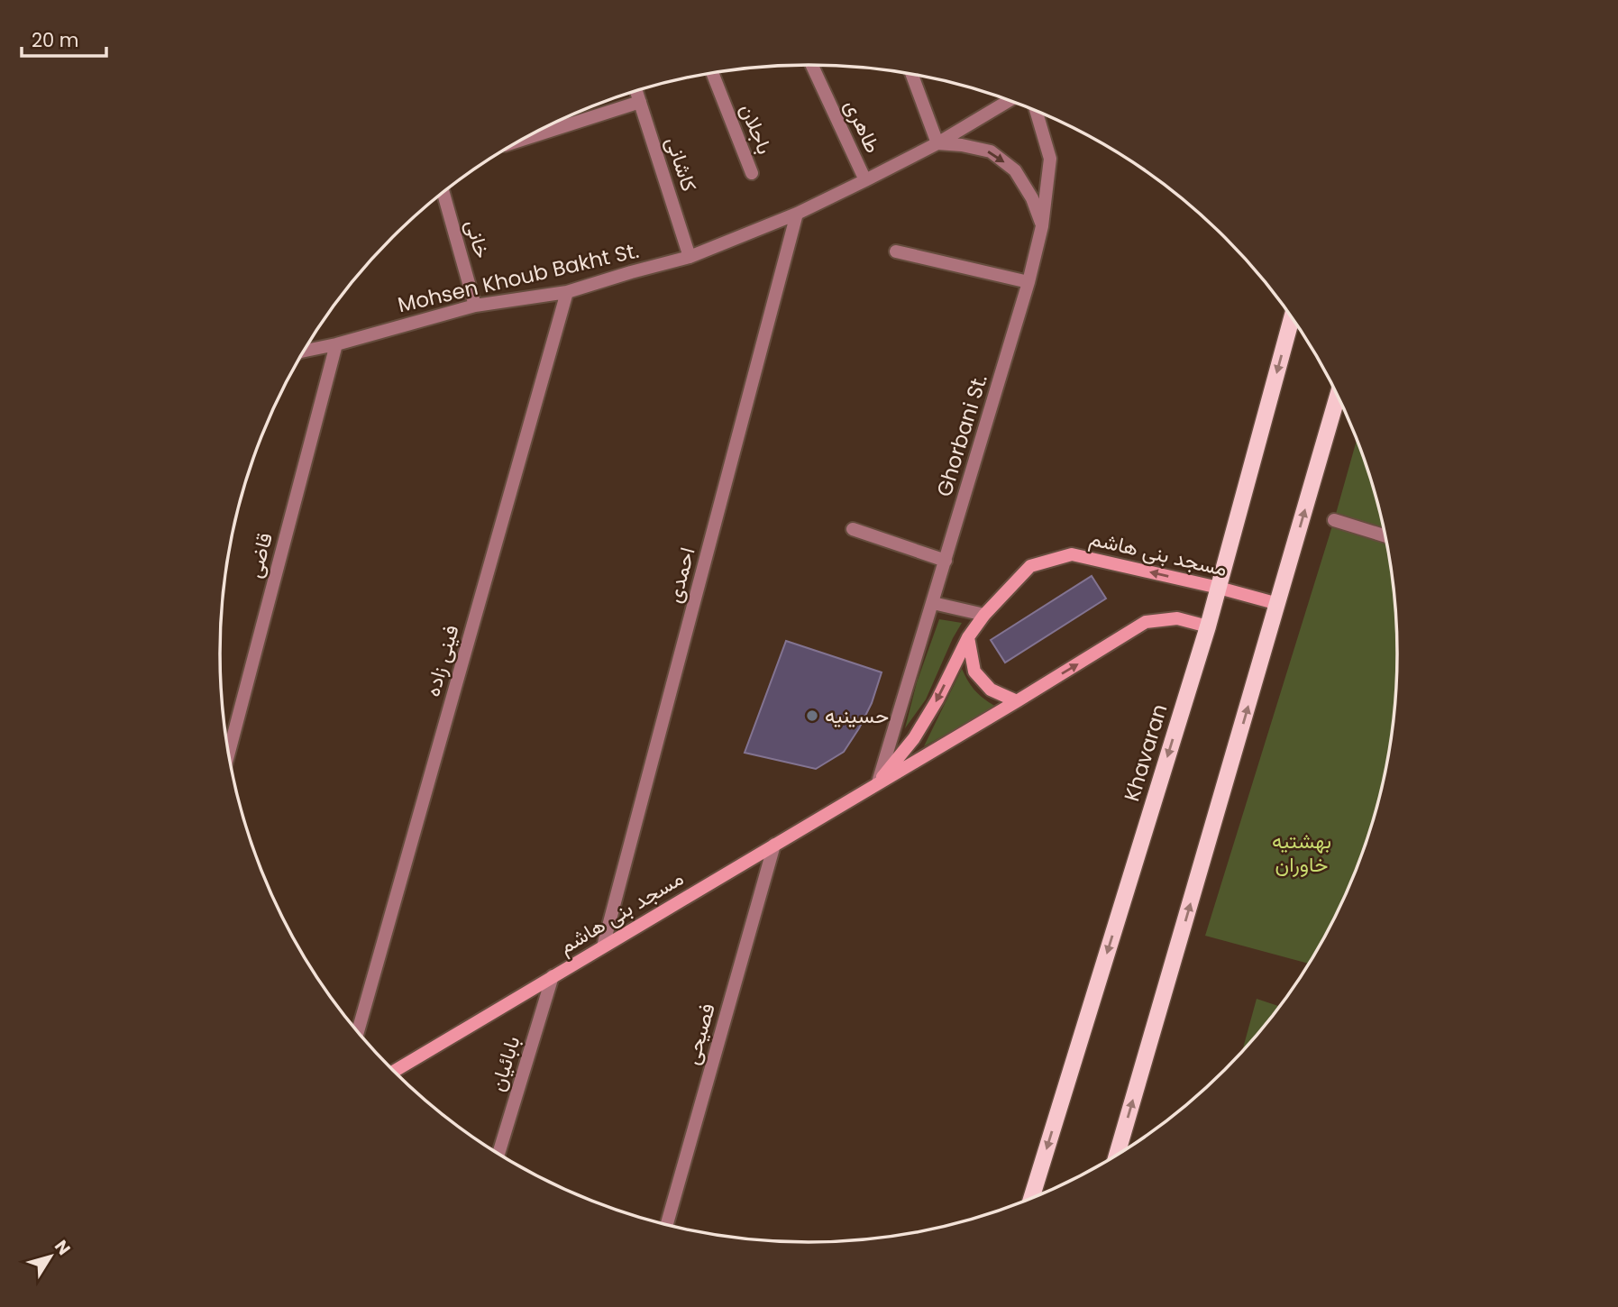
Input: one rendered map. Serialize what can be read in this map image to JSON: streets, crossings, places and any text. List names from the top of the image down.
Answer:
{
  "streets": {
    "main road": ["مسجد بنی هاشم", "Khavaran"],
    "street": [
      "طاهری",
      "باجلان",
      "کاشانی",
      "خانی",
      "Mohsen Khoub Bakht St.",
      "Ghorbani St.",
      "قاضی",
      "احمدی",
      "فینی زاده",
      "فصیحی",
      "بابائیان"
    ]
  },
  "crossings": [
    ["طاهری", "Mohsen Khoub Bakht St."],
    ["کاشانی", "Mohsen Khoub Bakht St."],
    ["خانی", "Mohsen Khoub Bakht St."],
    ["Mohsen Khoub Bakht St.", "قاضی"],
    ["Mohsen Khoub Bakht St.", "احمدی"],
    ["Mohsen Khoub Bakht St.", "فینی زاده"],
    ["Ghorbani St.", "مسجد بنی هاشم"],
    ["مسجد بنی هاشم", "احمدی"],
    ["مسجد بنی هاشم", "Khavaran"],
    ["مسجد بنی هاشم", "فصیحی"],
    ["مسجد بنی هاشم", "بابائیان"]
  ],
  "parks": ["بهشتیه خاوران"],
  "places": ["حسینیه"],
  "scale_bar": "20 m",
  "north": "top right"
}
